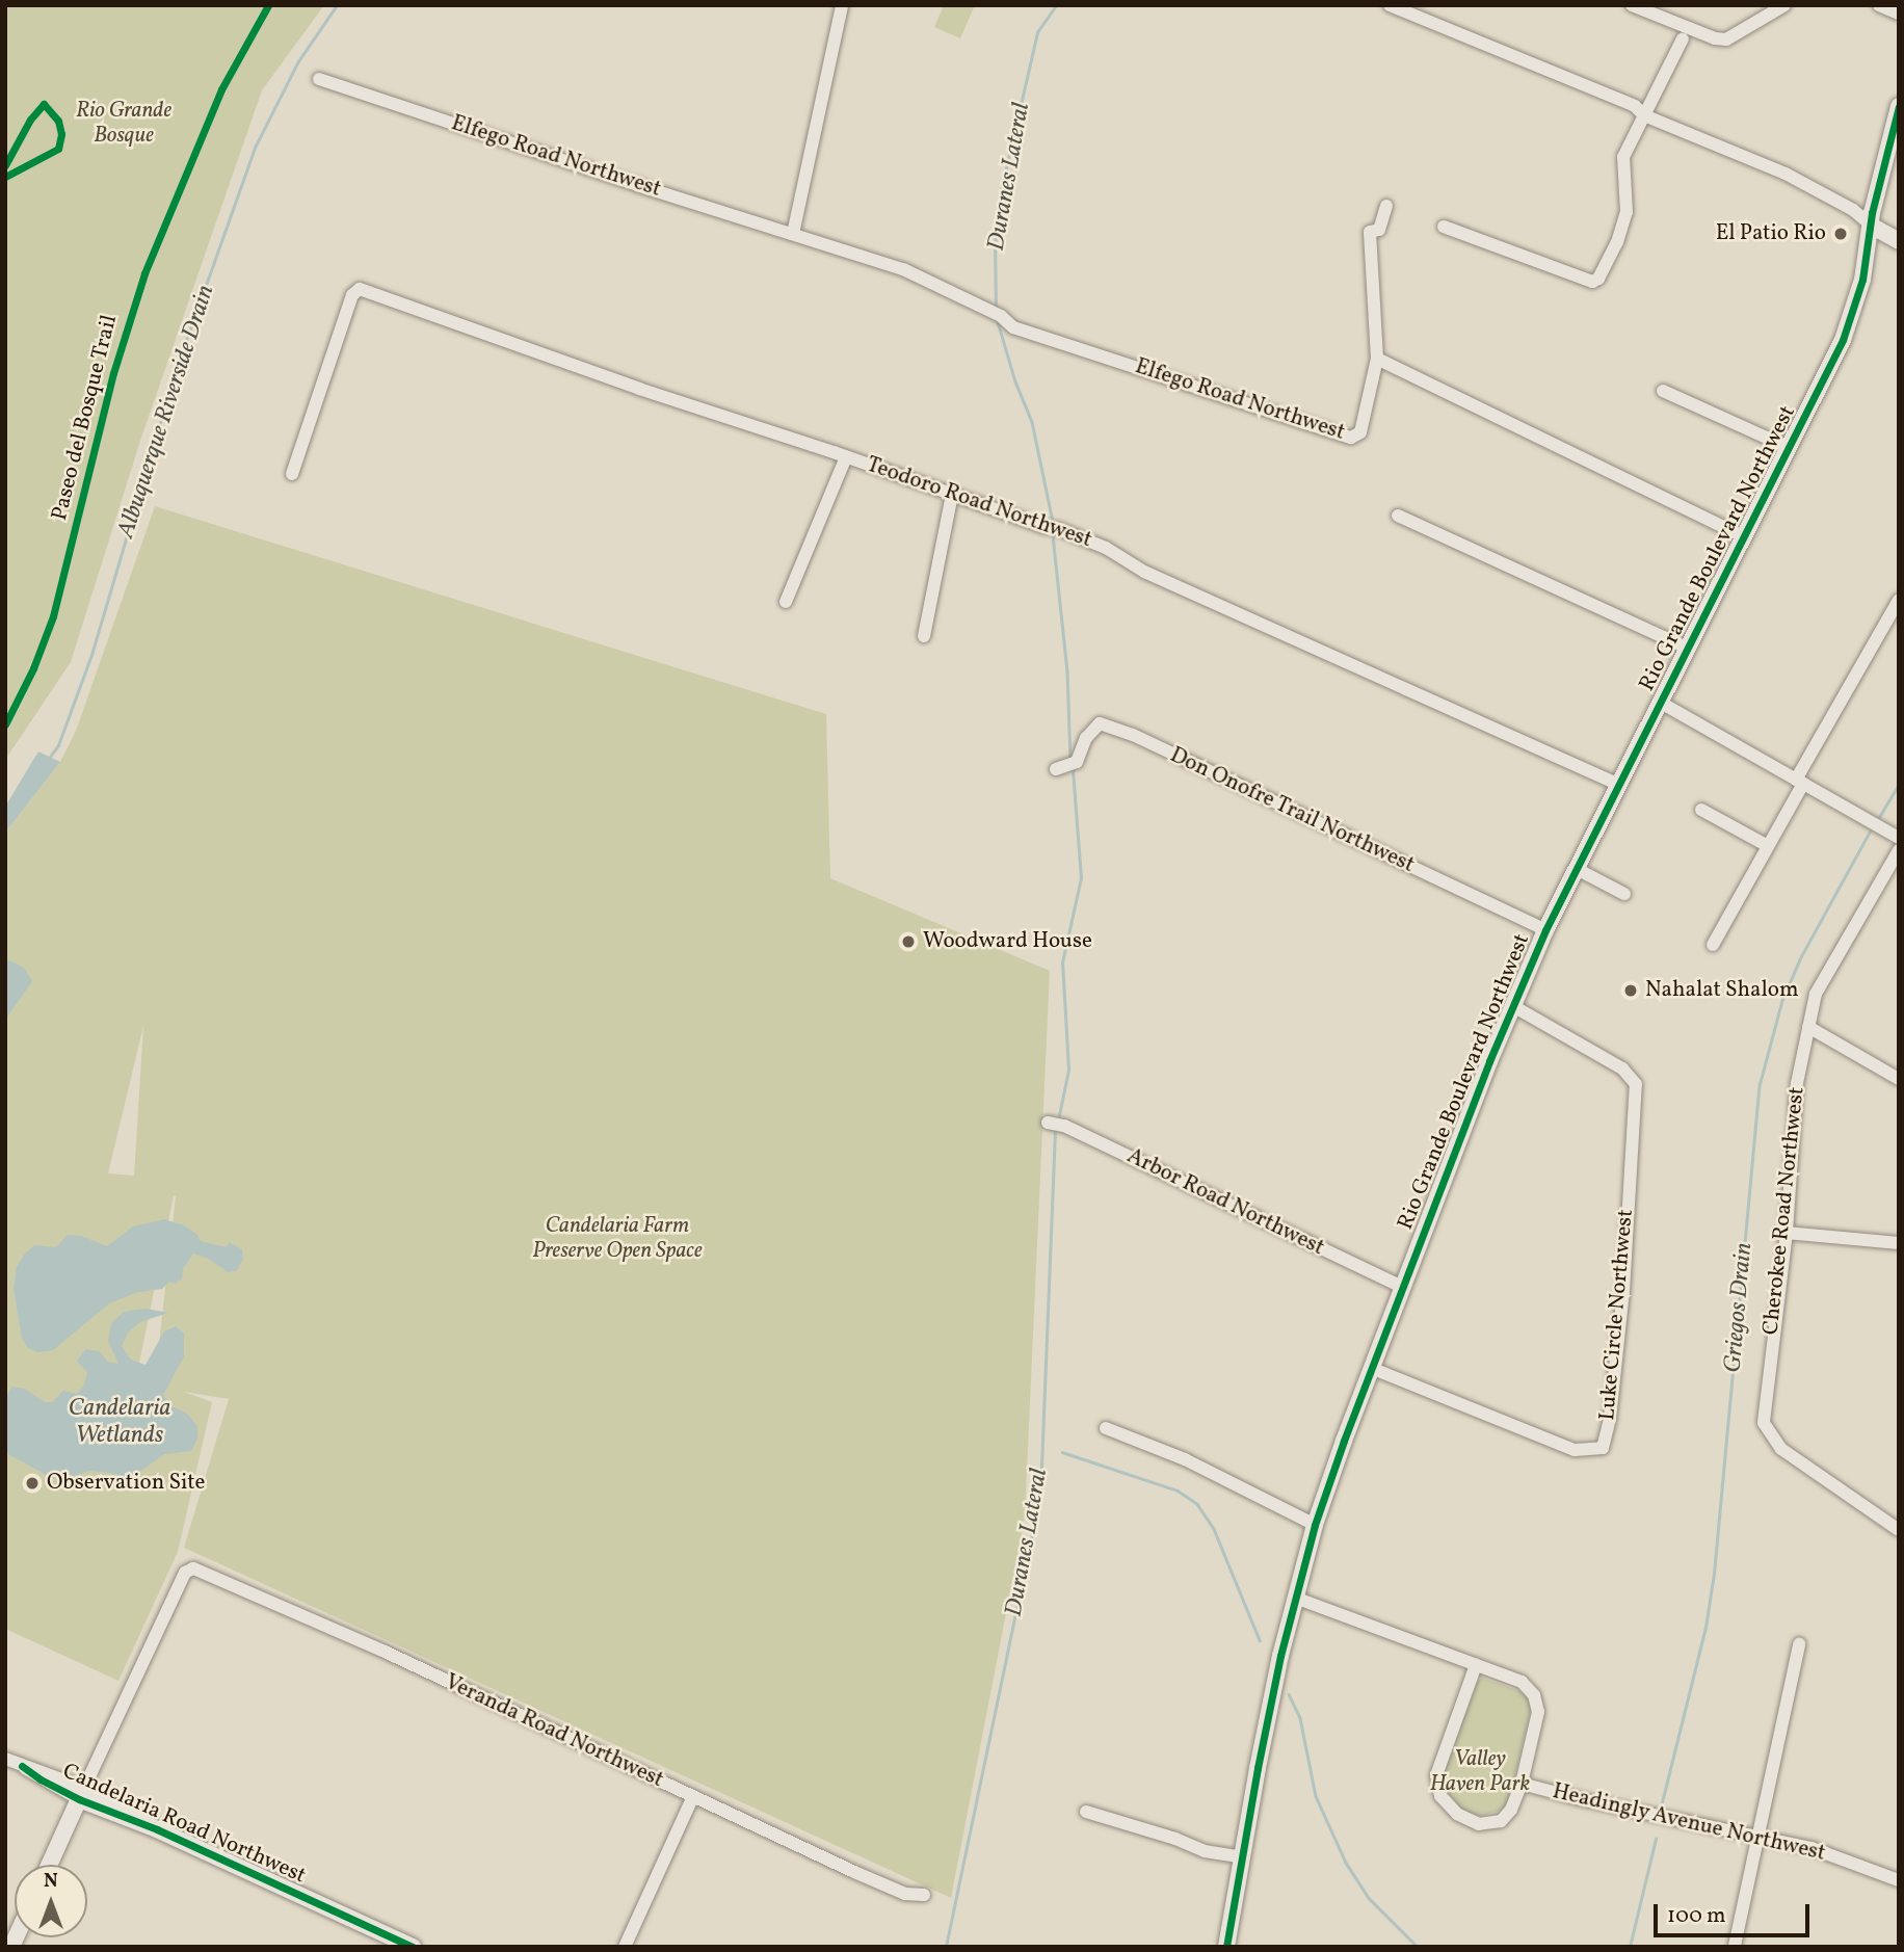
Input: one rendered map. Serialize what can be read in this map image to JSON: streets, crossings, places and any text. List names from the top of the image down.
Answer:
{
  "streets": {
    "main road": ["Rio Grande Boulevard Northwest", "Candelaria Road Northwest"],
    "street": [
      "Elfego Road Northwest",
      "Teodoro Road Northwest",
      "Don Onofre Trail Northwest",
      "Arbor Road Northwest",
      "Cherokee Road Northwest",
      "Luke Circle Northwest",
      "Veranda Road Northwest",
      "Headingly Avenue Northwest"
    ],
    "cycle path": ["Paseo del Bosque Trail"]
  },
  "crossings": [
    ["Teodoro Road Northwest", "Rio Grande Boulevard Northwest"],
    ["Rio Grande Boulevard Northwest", "Don Onofre Trail Northwest"],
    ["Rio Grande Boulevard Northwest", "Arbor Road Northwest"],
    ["Rio Grande Boulevard Northwest", "Luke Circle Northwest"],
    ["Rio Grande Boulevard Northwest", "Headingly Avenue Northwest"],
    ["Veranda Road Northwest", "Candelaria Road Northwest"]
  ],
  "water": [
    "Duranes Lateral",
    "Albuquerque Riverside Drain",
    "Griegos Drain",
    "Candelaria Wetlands"
  ],
  "parks": ["Rio Grande Bosque", "Candelaria Farm Preserve Open Space", "Valley Haven Park"],
  "places": [
    "El Patio Rio",
    "Woodward House",
    "Nahalat Shalom",
    "Observation Site"
  ],
  "scale_bar": "100 m",
  "north": "top"
}
